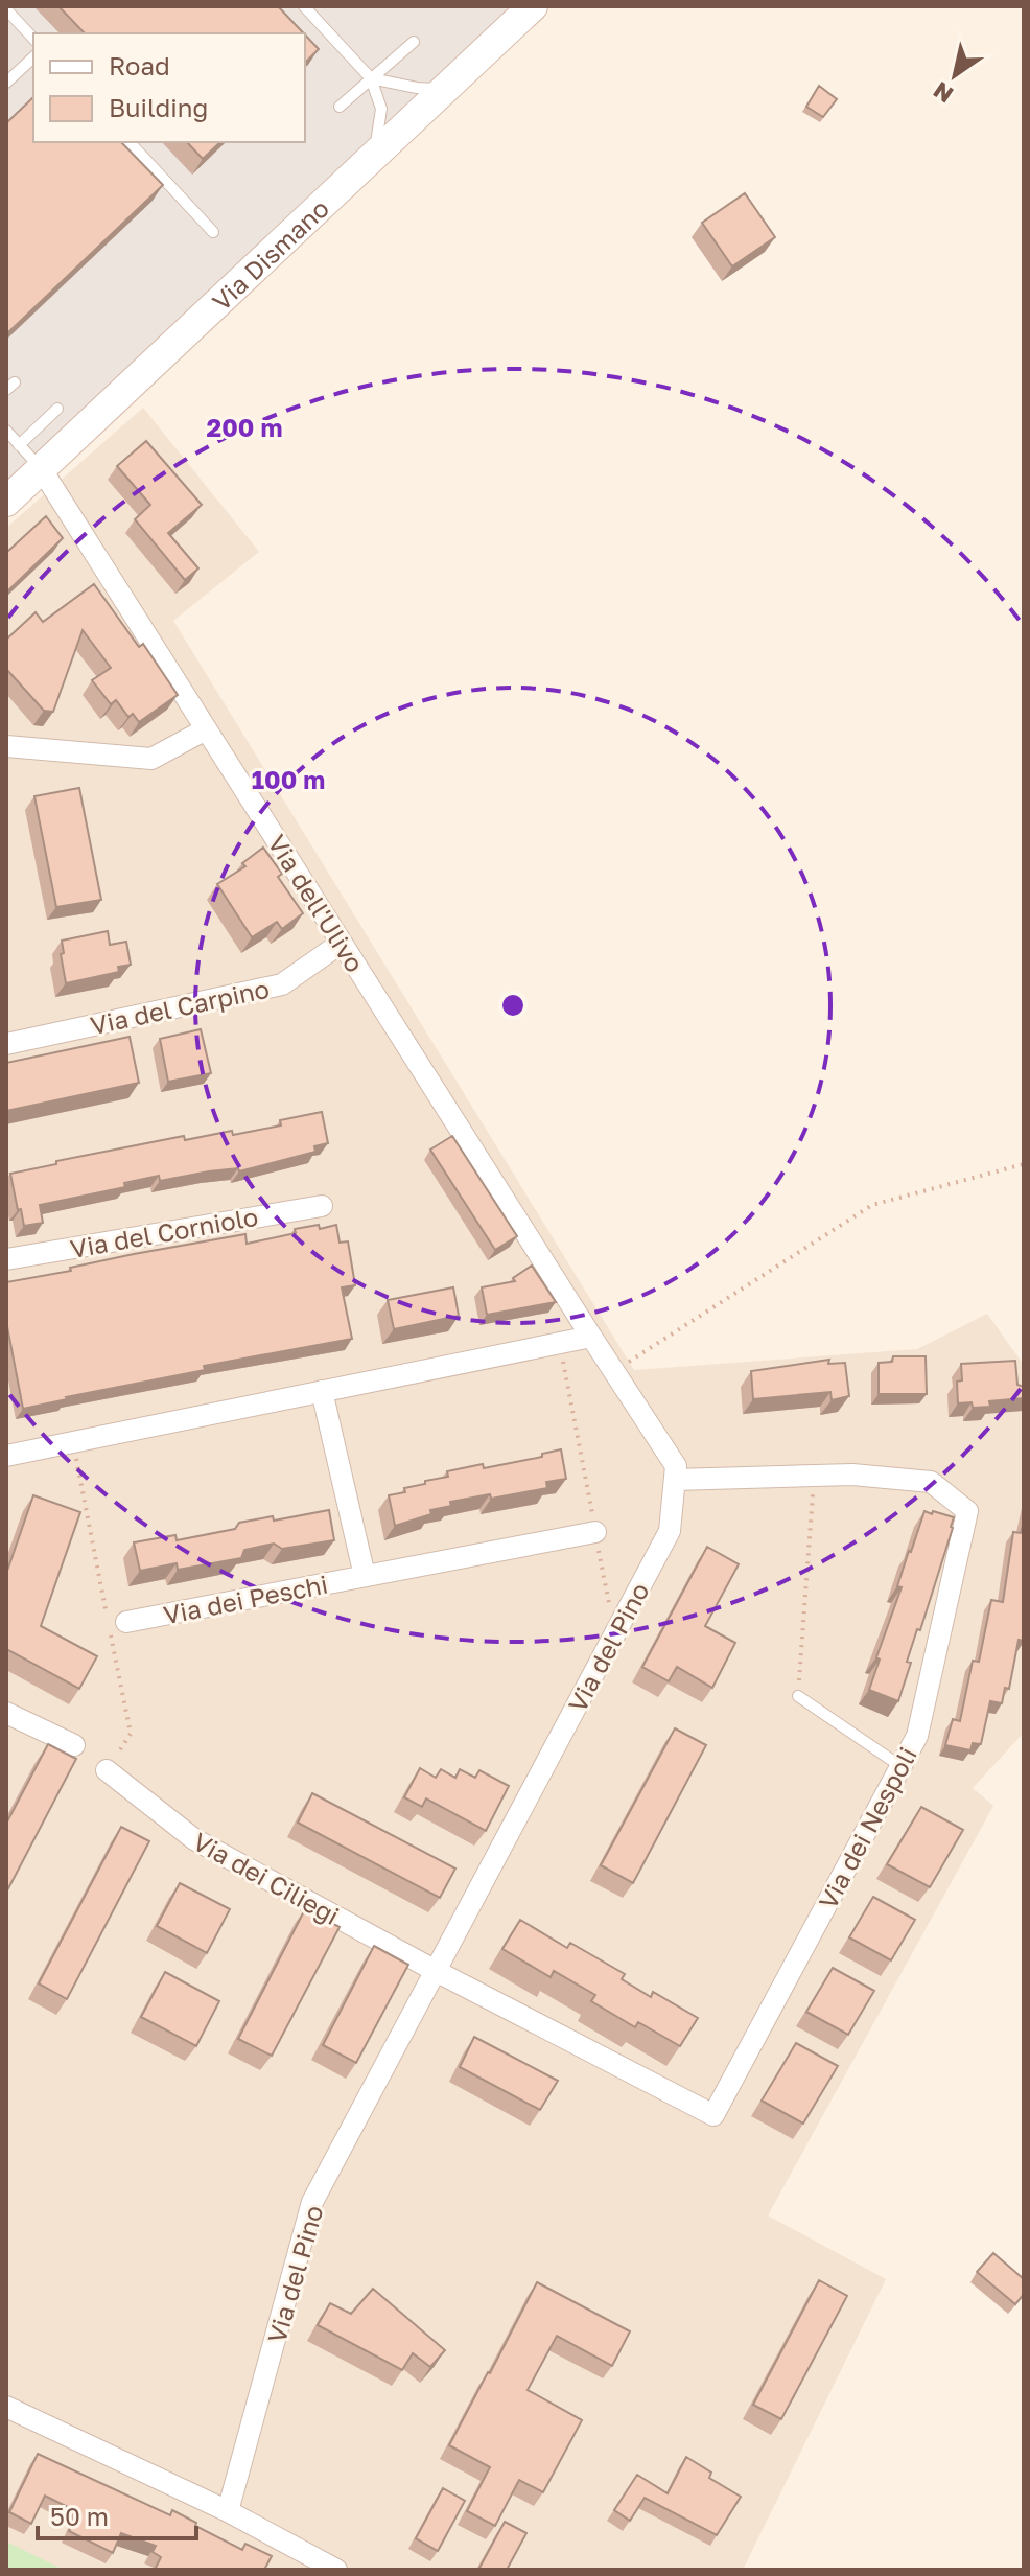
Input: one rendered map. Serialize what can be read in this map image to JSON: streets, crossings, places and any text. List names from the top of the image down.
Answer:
{
  "streets": {
    "main road": ["Via Dismano"],
    "street": [
      "Via dell'Ulivo",
      "Via del Carpino",
      "Via del Corniolo",
      "Via dei Peschi",
      "Via del Pino",
      "Via dei Nespoli",
      "Via dei Ciliegi"
    ]
  },
  "crossings": [
    ["Via Dismano", "Via dell'Ulivo"],
    ["Via dell'Ulivo", "Via del Carpino"],
    ["Via dell'Ulivo", "Via del Pino"],
    ["Via del Pino", "Via dei Nespoli"],
    ["Via del Pino", "Via dei Ciliegi"],
    ["Via dei Nespoli", "Via dei Ciliegi"]
  ],
  "legend": ["Road", "Building"],
  "scale_bar": "50 m",
  "north": "bottom left",
  "rings": ["200 m", "100 m"]
}
